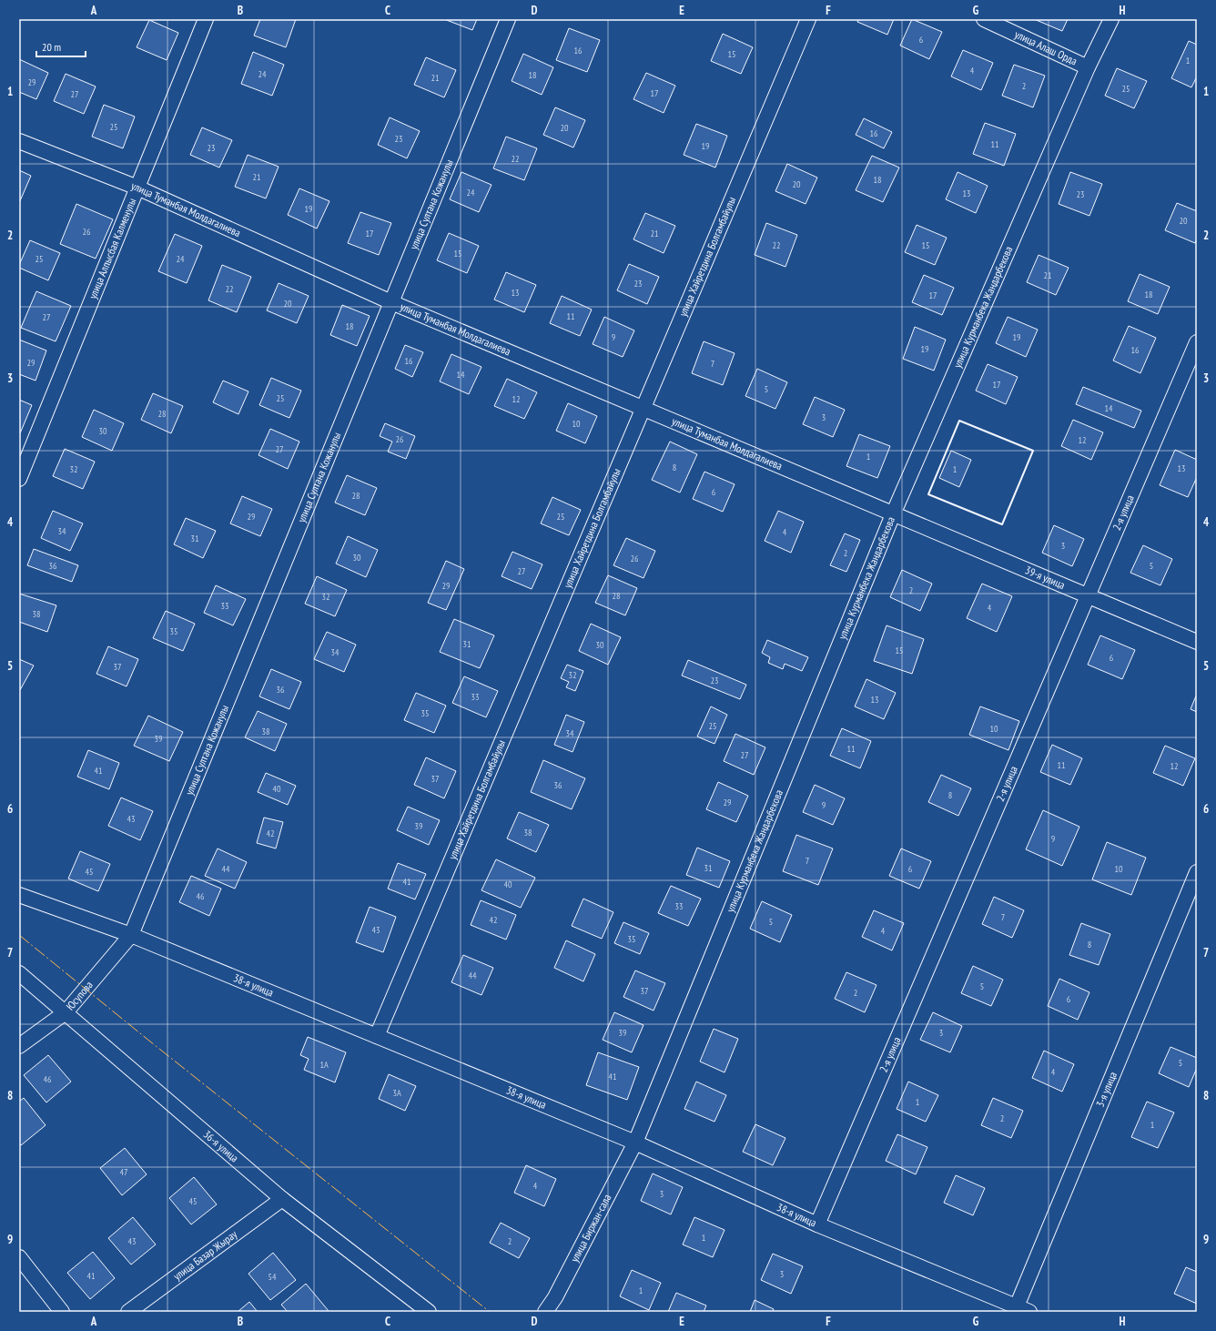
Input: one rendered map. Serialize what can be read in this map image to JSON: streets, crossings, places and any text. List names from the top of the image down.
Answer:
{
  "streets": {
    "street": [
      "улица Алаш Орда",
      "улица Султана Кожанулы",
      "улица Туманбая Молдагалиева",
      "улица Алпысбая Калменулы",
      "улица Хайретдина Болгамбайулы",
      "улица Курманбека Жандарбекова",
      "2-я улица",
      "39-я улица",
      "38-я улица",
      "Юсупова",
      "3-я улица",
      "36-я улица",
      "улица Биржан-сала",
      "улица Базар Жырау"
    ]
  },
  "crossings": [
    ["улица Алаш Орда", "улица Курманбека Жандарбекова"],
    ["улица Султана Кожанулы", "улица Туманбая Молдагалиева"],
    ["улица Султана Кожанулы", "38-я улица"],
    ["улица Султана Кожанулы", "Юсупова"],
    ["улица Туманбая Молдагалиева", "улица Алпысбая Калменулы"],
    ["улица Туманбая Молдагалиева", "улица Хайретдина Болгамбайулы"],
    ["улица Туманбая Молдагалиева", "улица Курманбека Жандарбекова"],
    ["улица Туманбая Молдагалиева", "39-я улица"],
    ["улица Хайретдина Болгамбайулы", "38-я улица"],
    ["улица Курманбека Жандарбекова", "39-я улица"],
    ["улица Курманбека Жандарбекова", "38-я улица"],
    ["улица Курманбека Жандарбекова", "улица Биржан-сала"],
    ["2-я улица", "39-я улица"],
    ["2-я улица", "38-я улица"],
    ["38-я улица", "Юсупова"],
    ["38-я улица", "3-я улица"],
    ["38-я улица", "улица Биржан-сала"],
    ["Юсупова", "36-я улица"],
    ["36-я улица", "улица Базар Жырау"]
  ],
  "house_numbers": [
    "6",
    "16",
    "15",
    "1",
    "4",
    "24",
    "18",
    "21",
    "29",
    "2",
    "25",
    "17",
    "27",
    "25",
    "20",
    "16",
    "23",
    "11",
    "19",
    "23",
    "22",
    "21",
    "18",
    "20",
    "24",
    "13",
    "23",
    "19",
    "20",
    "26",
    "17",
    "21",
    "22",
    "15",
    "15",
    "25",
    "24",
    "21",
    "23",
    "22",
    "13",
    "18",
    "17",
    "20",
    "11",
    "27",
    "18",
    "9",
    "19",
    "19",
    "16",
    "16",
    "29",
    "7",
    "14",
    "17",
    "5",
    "25",
    "12",
    "14",
    "28",
    "3",
    "10",
    "30",
    "26",
    "12",
    "27",
    "1",
    "8",
    "13",
    "32",
    "1",
    "6",
    "28",
    "29",
    "25",
    "34",
    "4",
    "31",
    "3",
    "2",
    "30",
    "26",
    "36",
    "5",
    "27",
    "29",
    "2",
    "28",
    "32",
    "33",
    "4",
    "38",
    "35",
    "31",
    "30",
    "15",
    "34",
    "6",
    "37",
    "32",
    "23",
    "36",
    "33",
    "13",
    "35",
    "25",
    "10",
    "38",
    "34",
    "39",
    "11",
    "27",
    "11",
    "12",
    "41",
    "37",
    "36",
    "40",
    "8",
    "29",
    "9",
    "43",
    "39",
    "38",
    "42",
    "9",
    "7",
    "31",
    "44",
    "6",
    "10",
    "45",
    "41",
    "40",
    "46",
    "33",
    "7",
    "42",
    "5",
    "43",
    "4",
    "35",
    "8",
    "44",
    "5",
    "37",
    "2",
    "6",
    "39",
    "3",
    "5",
    "1А",
    "4",
    "41",
    "46",
    "3А",
    "1",
    "2",
    "1",
    "47",
    "4",
    "3",
    "45",
    "1",
    "43",
    "2",
    "3",
    "41",
    "54",
    "1"
  ],
  "scale_bar": "20 m",
  "grid": {
    "columns": [
      "A",
      "B",
      "C",
      "D",
      "E",
      "F",
      "G",
      "H"
    ],
    "rows": [
      "1",
      "2",
      "3",
      "4",
      "5",
      "6",
      "7",
      "8",
      "9"
    ]
  }
}
